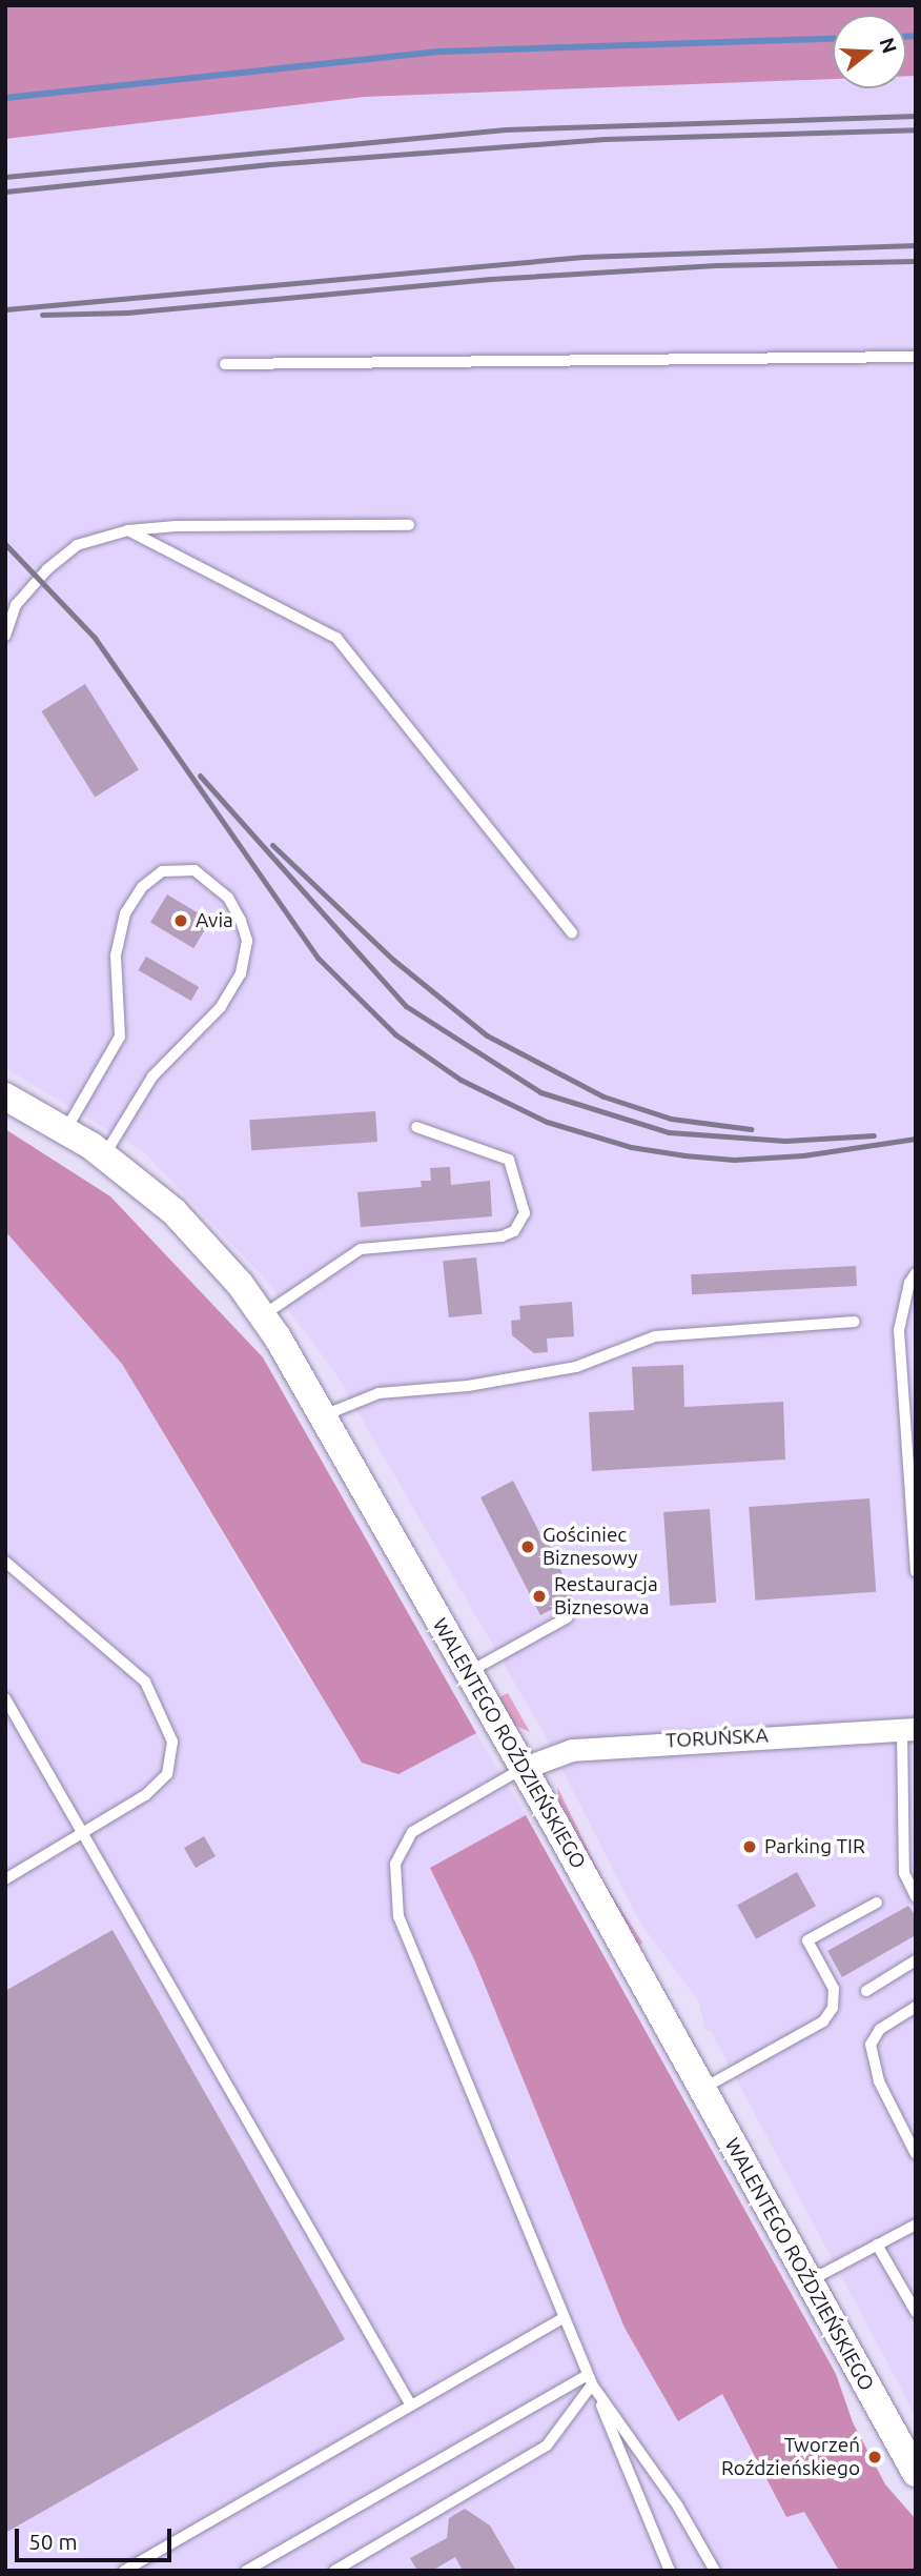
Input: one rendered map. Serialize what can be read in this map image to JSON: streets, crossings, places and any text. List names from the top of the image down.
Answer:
{
  "streets": {
    "street": ["TORUŃSKA", "WALENTEGO ROŹDZIEŃSKIEGO"]
  },
  "crossings": [
    ["TORUŃSKA", "WALENTEGO ROŹDZIEŃSKIEGO"]
  ],
  "places": [
    "Avia",
    "Gościniec Biznesowy",
    "Restauracja Biznesowa",
    "Parking TIR",
    "Tworzeń Roździeńskiego"
  ],
  "scale_bar": "50 m",
  "north": "right"
}
